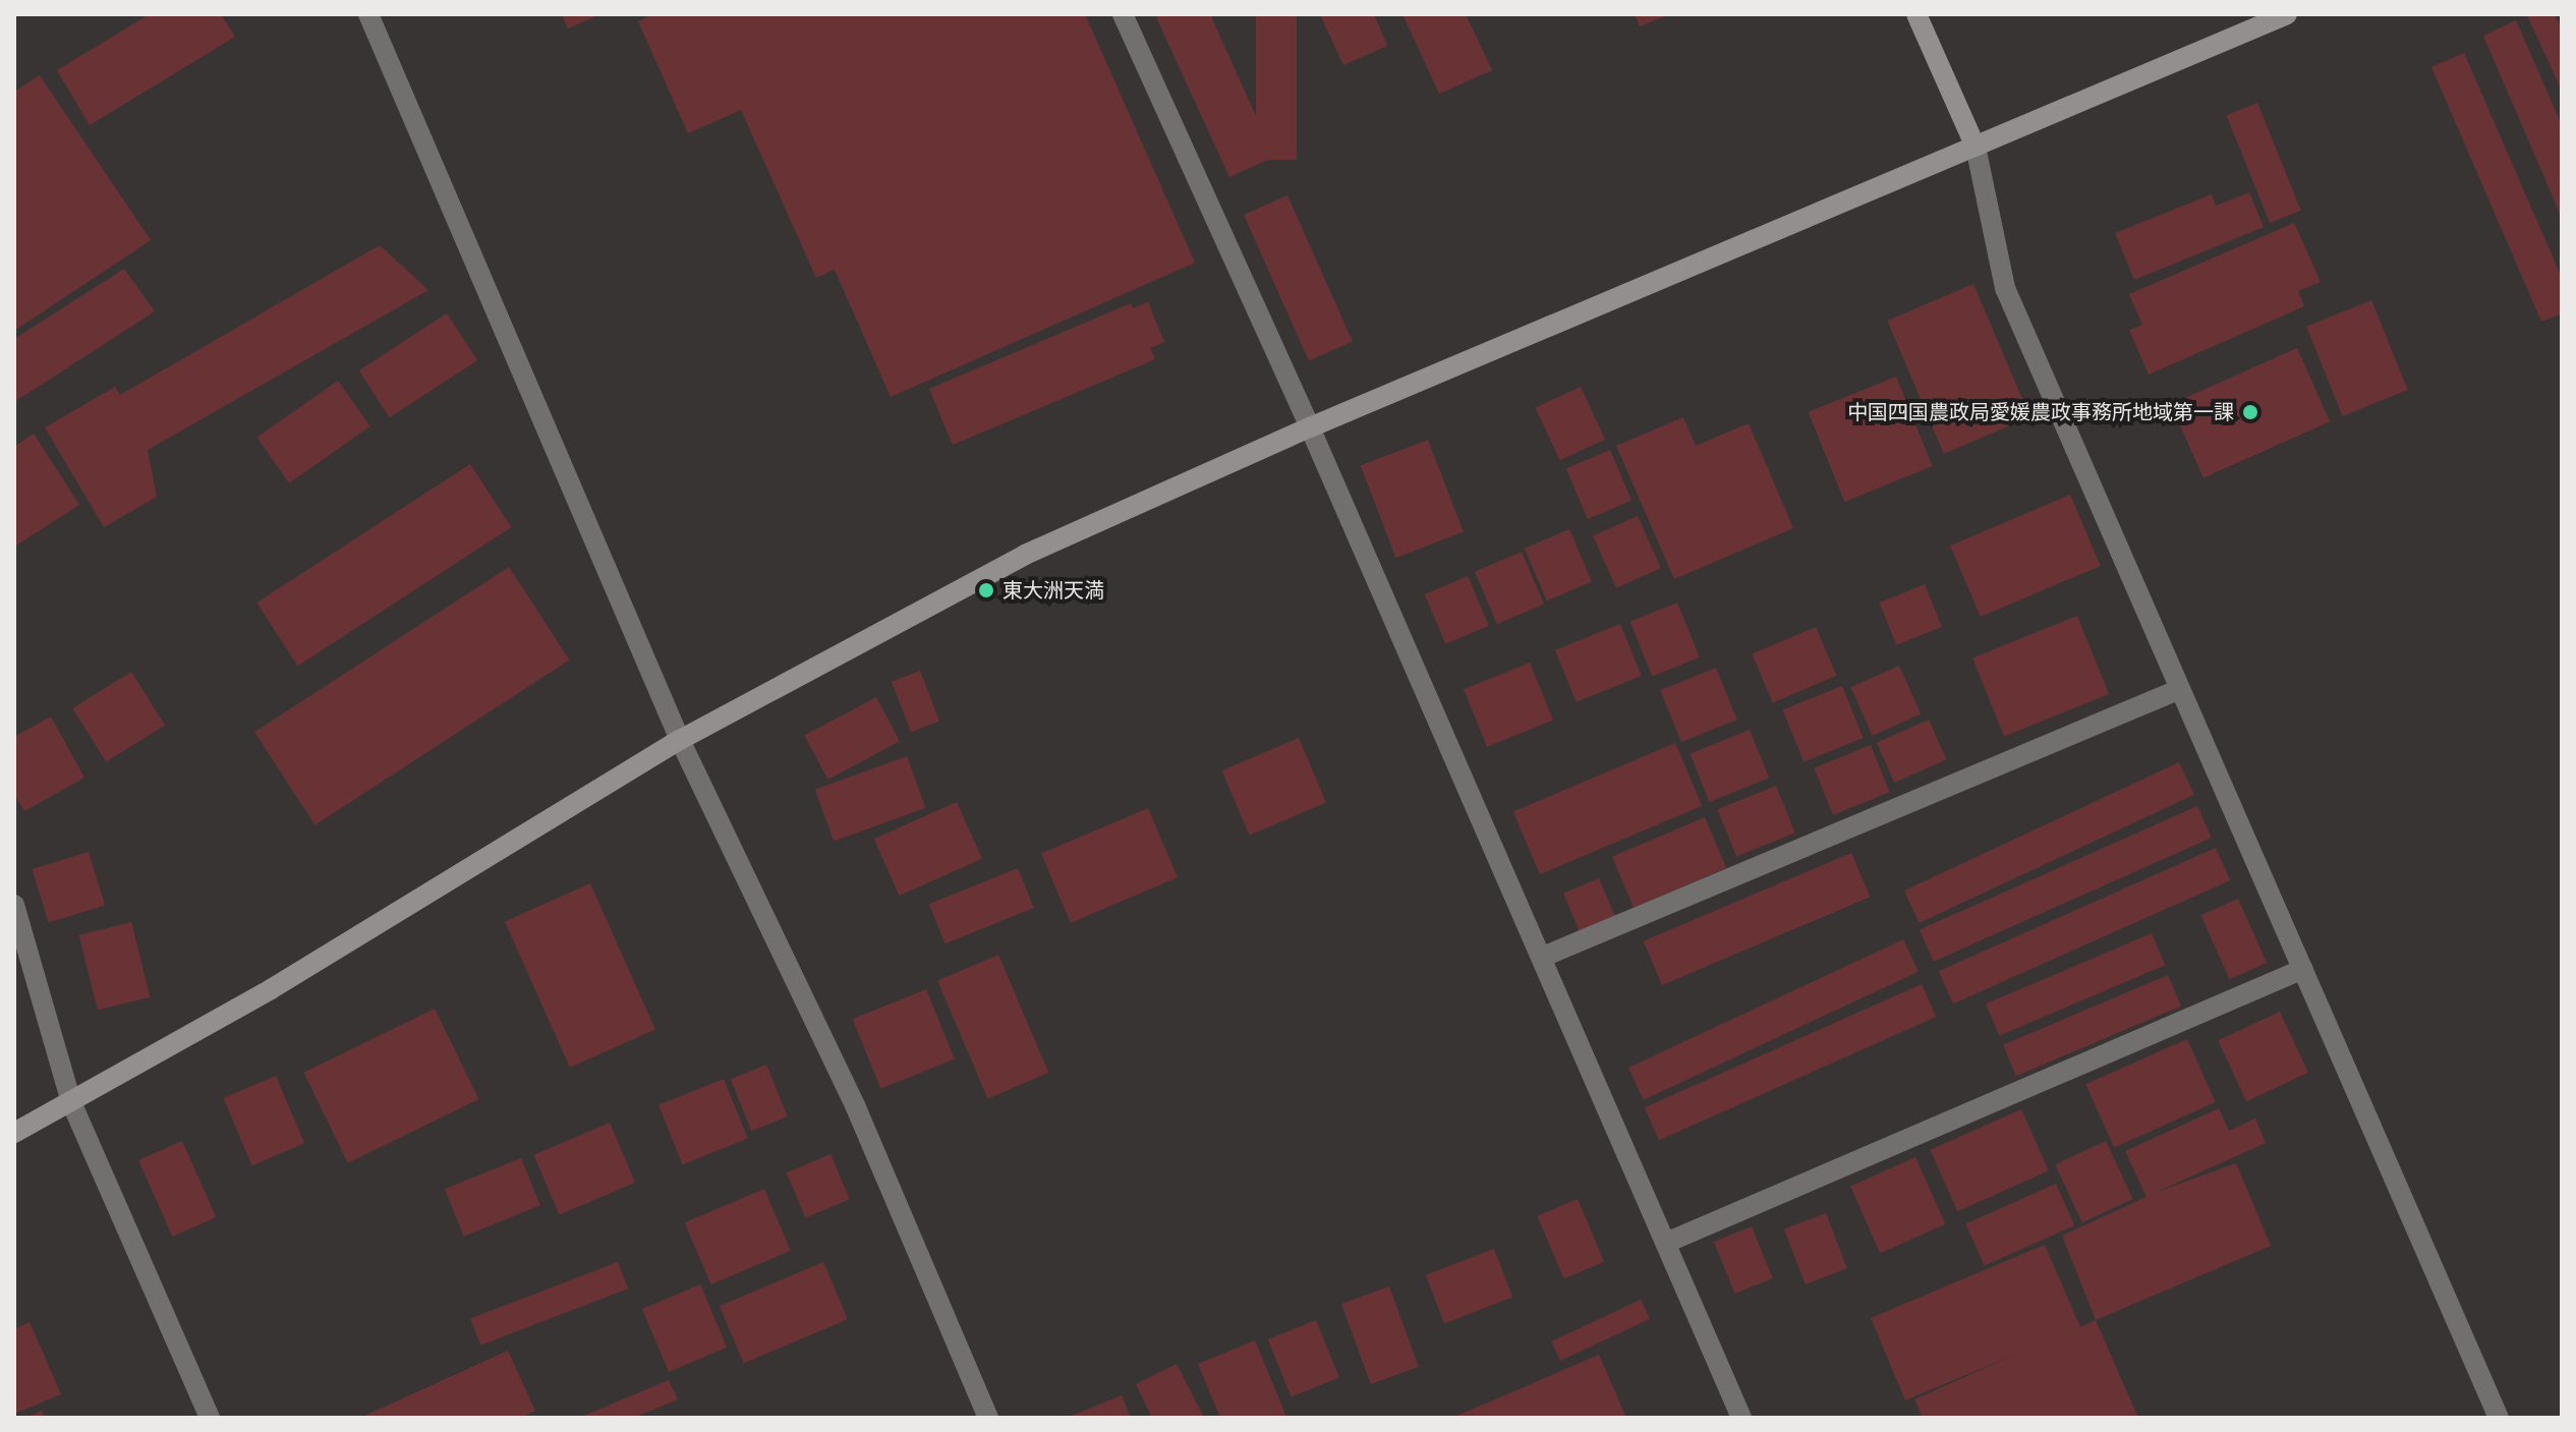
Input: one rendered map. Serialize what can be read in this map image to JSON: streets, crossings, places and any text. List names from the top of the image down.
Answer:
{
  "places": ["中国四国農政局愛媛農政事務所地域第一課", "東大洲天満"]
}
